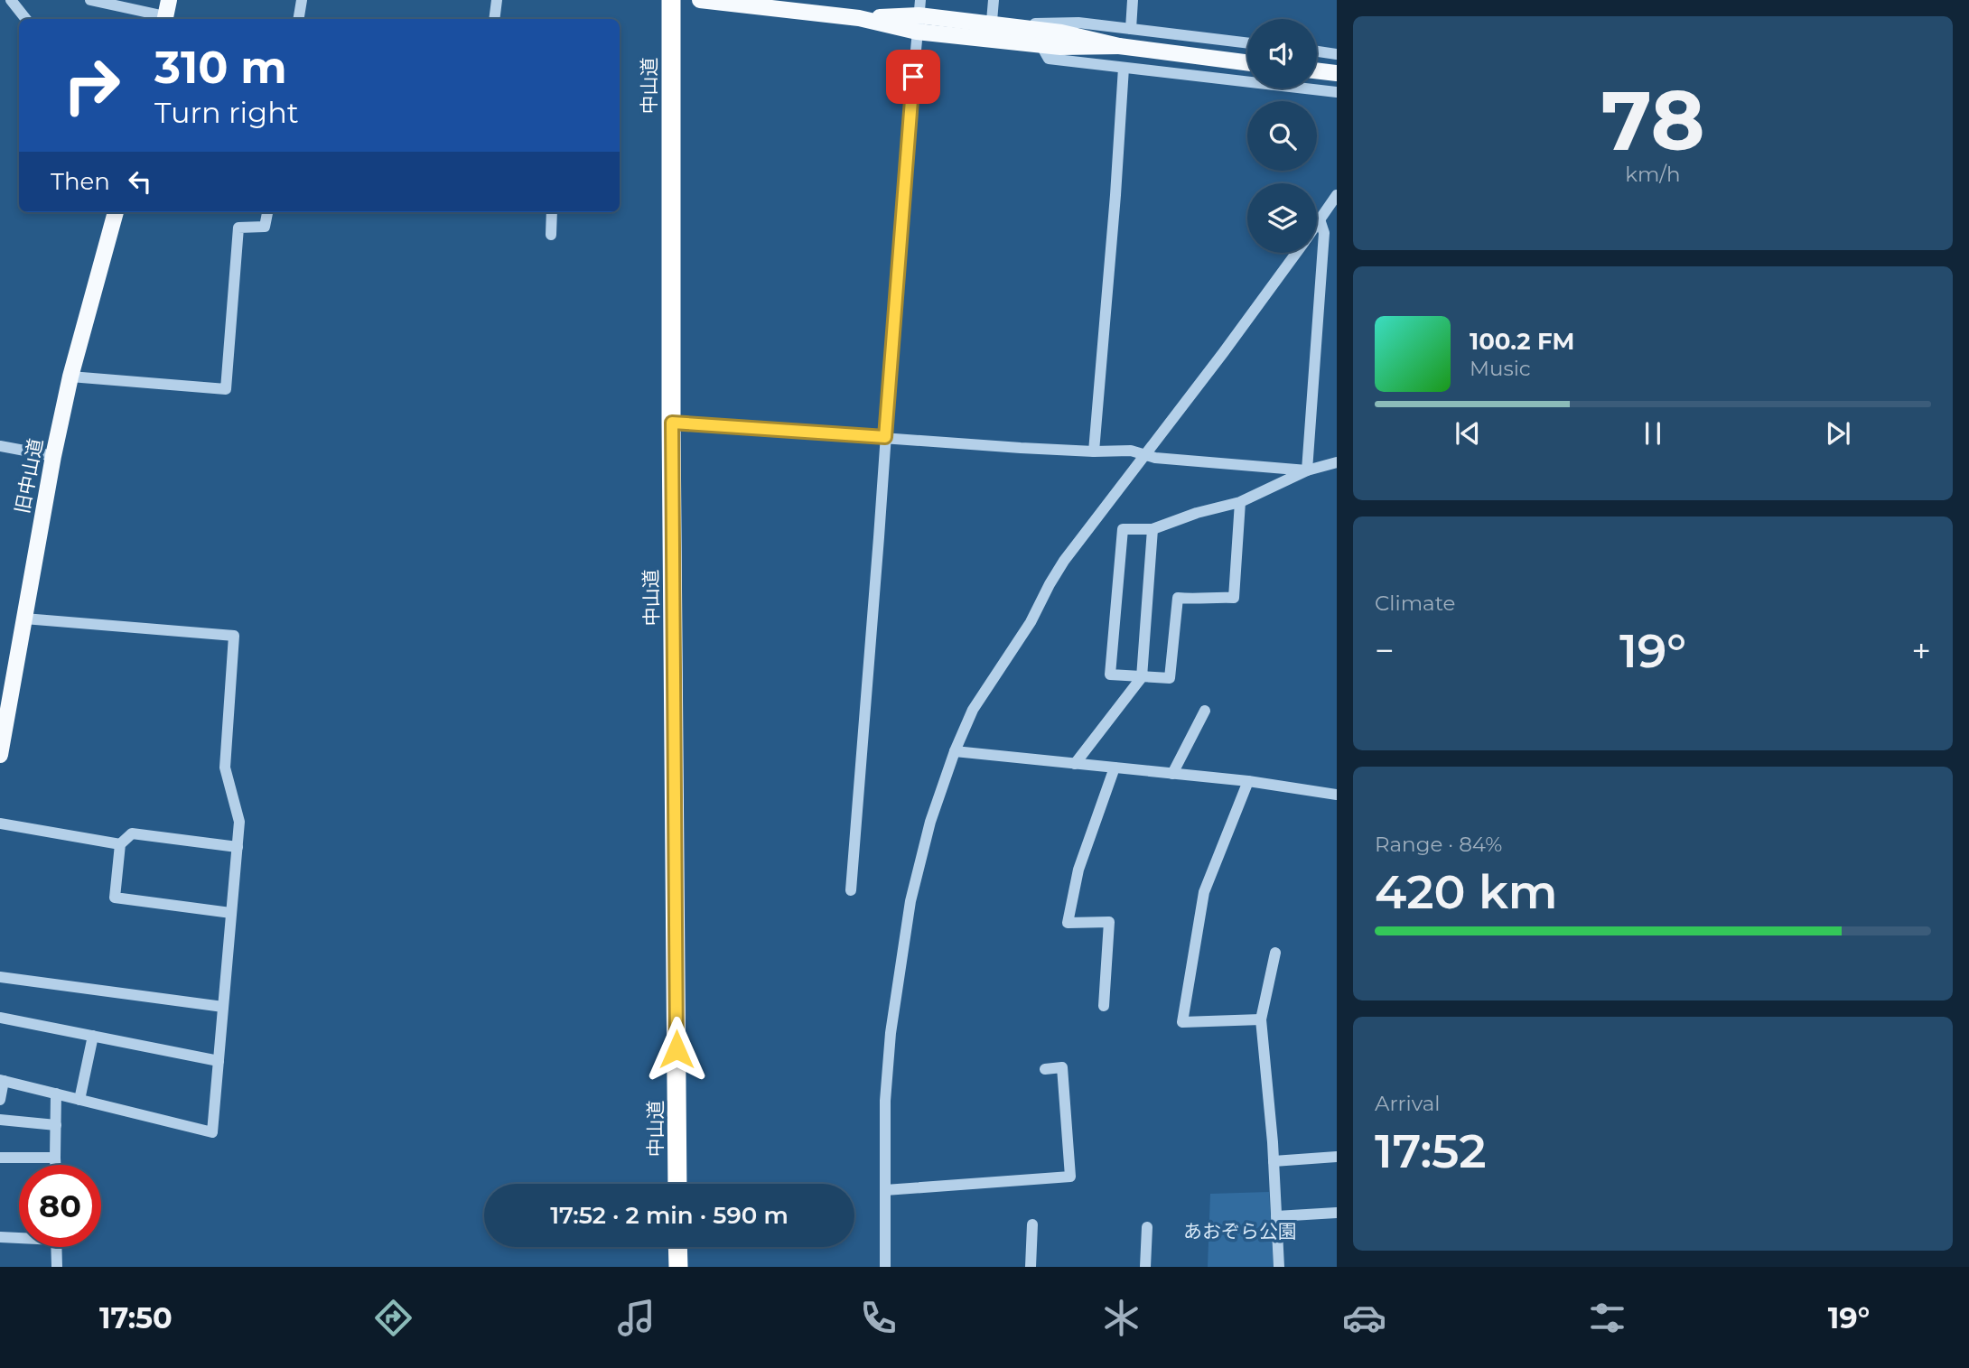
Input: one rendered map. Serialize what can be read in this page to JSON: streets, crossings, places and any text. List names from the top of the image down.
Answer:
{
  "streets": {
    "highway": ["中山道"],
    "main road": ["旧中山道"]
  },
  "parks": ["あおぞら公園"],
  "page": {
    "tile": [
      ["78", "km/h"],
      "Climate",
      ["Range · 84%", "420 km"],
      ["Arrival", "17:52"]
    ],
    "turn": ["310 m", "Turn right"],
    "then": "Then",
    "song": ["100.2 FM", "Music"],
    "heat": ["−", "19°", "+"],
    "limit": "80",
    "trip": "17:52 · 2 min · 590 m",
    "tabs": ["17:50", "19°"]
  }
}
